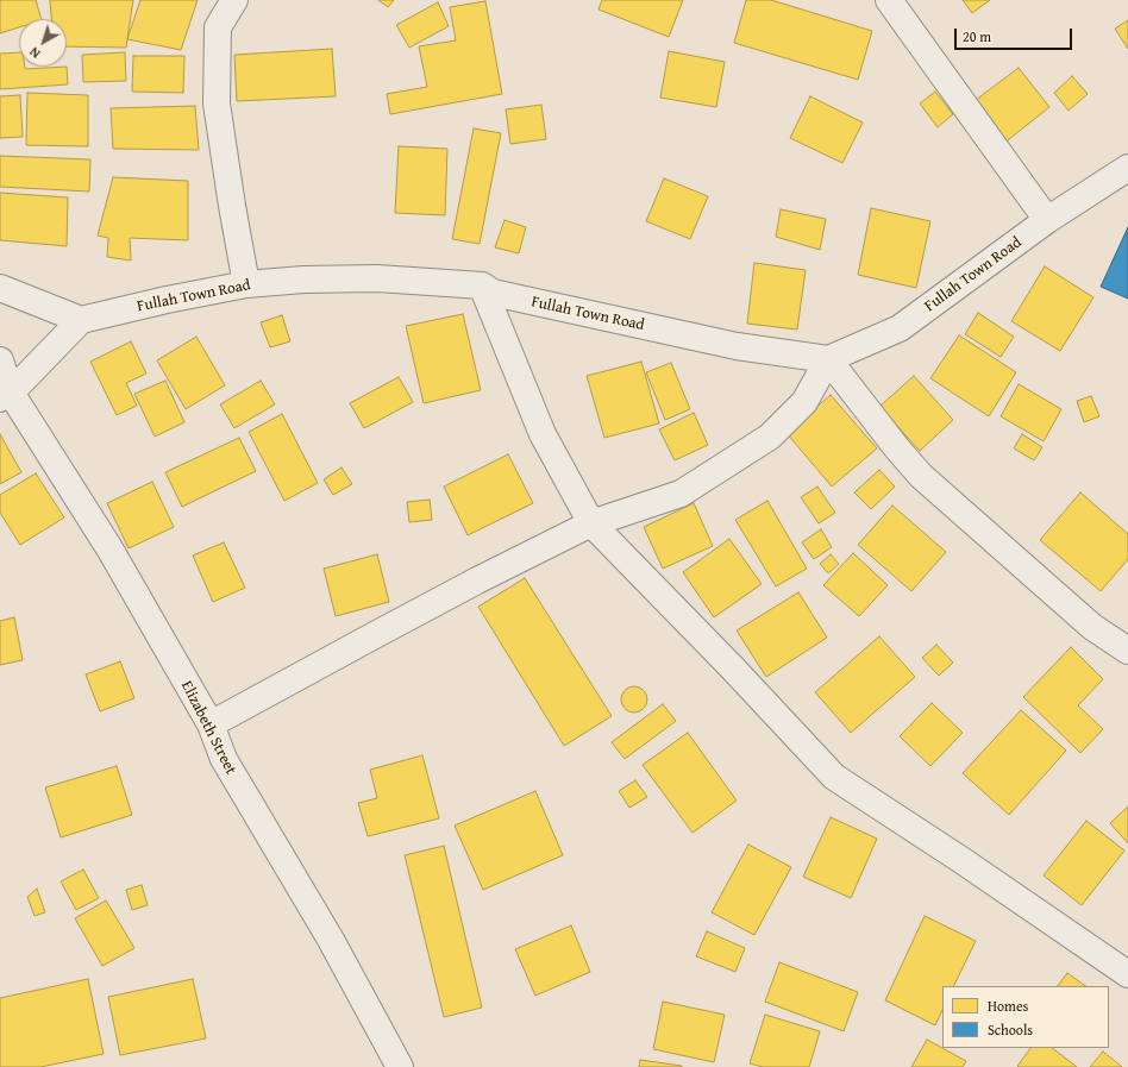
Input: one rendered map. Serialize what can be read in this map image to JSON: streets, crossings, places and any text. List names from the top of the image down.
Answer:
{
  "streets": {
    "street": ["Fullah Town Road", "Elizabeth Street"]
  },
  "legend": ["Homes", "Schools"],
  "scale_bar": "20 m",
  "north": "bottom left"
}
